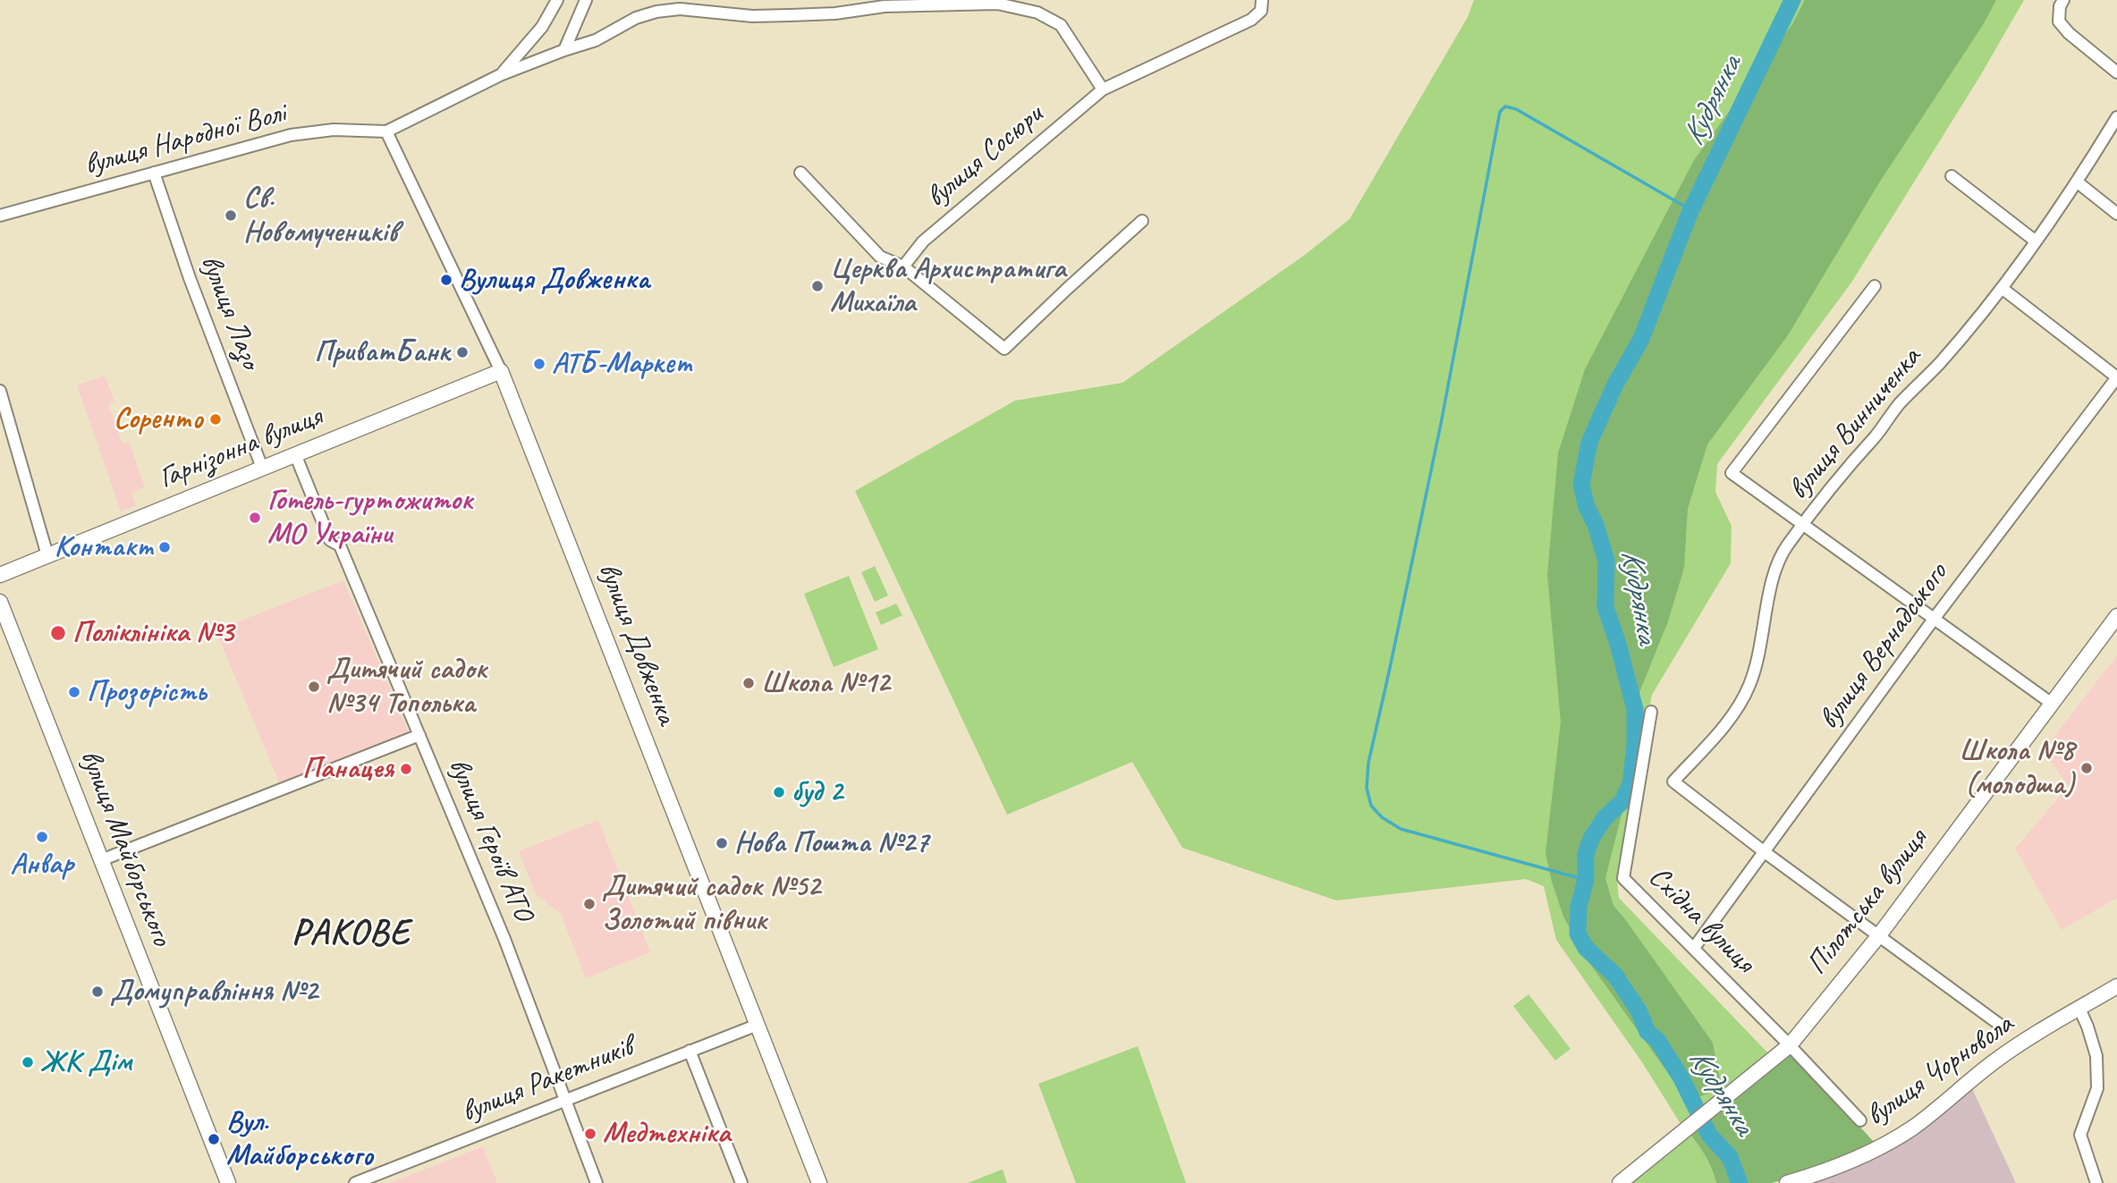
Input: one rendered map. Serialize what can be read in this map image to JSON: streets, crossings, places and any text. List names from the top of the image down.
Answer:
{
  "streets": {
    "street": [
      "вулиця Народної Волі",
      "вулиця Сосюри",
      "вулиця Лазо",
      "вулиця Винниченка",
      "Гарнізонна вулиця",
      "вулиця Довженка",
      "вулиця Вернадського",
      "вулиця Героїв АТО",
      "вулиця Майборського",
      "Пілотська вулиця",
      "Східна вулиця",
      "вулиця Чорновола",
      "вулиця Ракетників"
    ]
  },
  "crossings": [
    ["вулиця Народної Волі", "вулиця Лазо"],
    ["вулиця Народної Волі", "вулиця Довженка"],
    ["вулиця Лазо", "Гарнізонна вулиця"],
    ["вулиця Винниченка", "вулиця Вернадського"],
    ["Гарнізонна вулиця", "вулиця Довженка"],
    ["Гарнізонна вулиця", "вулиця Героїв АТО"],
    ["вулиця Довженка", "вулиця Ракетників"],
    ["вулиця Вернадського", "Східна вулиця"],
    ["вулиця Героїв АТО", "вулиця Ракетників"],
    ["Пілотська вулиця", "Східна вулиця"]
  ],
  "districts": ["РАКОВЕ"],
  "water": ["Кудрянка"],
  "places": [
    "Св. Новомучеників",
    "Вулиця Довженка",
    "Церква Архистратига Михаїла",
    "ПриватБанк",
    "АТБ-Маркет",
    "Соренто",
    "Готель-гуртожиток МО України",
    "Контакт",
    "Поліклініка №3",
    "Школа №12",
    "Дитячий садок №34 Тополька",
    "Прозорість",
    "Школа №8 (молодша)",
    "Панацея",
    "буд 2",
    "Анвар",
    "Нова Пошта №27",
    "Дитячий садок №52 Золотий півник",
    "Домуправління №2",
    "ЖК Дім",
    "Медтехніка",
    "Вул. Майборського"
  ]
}
